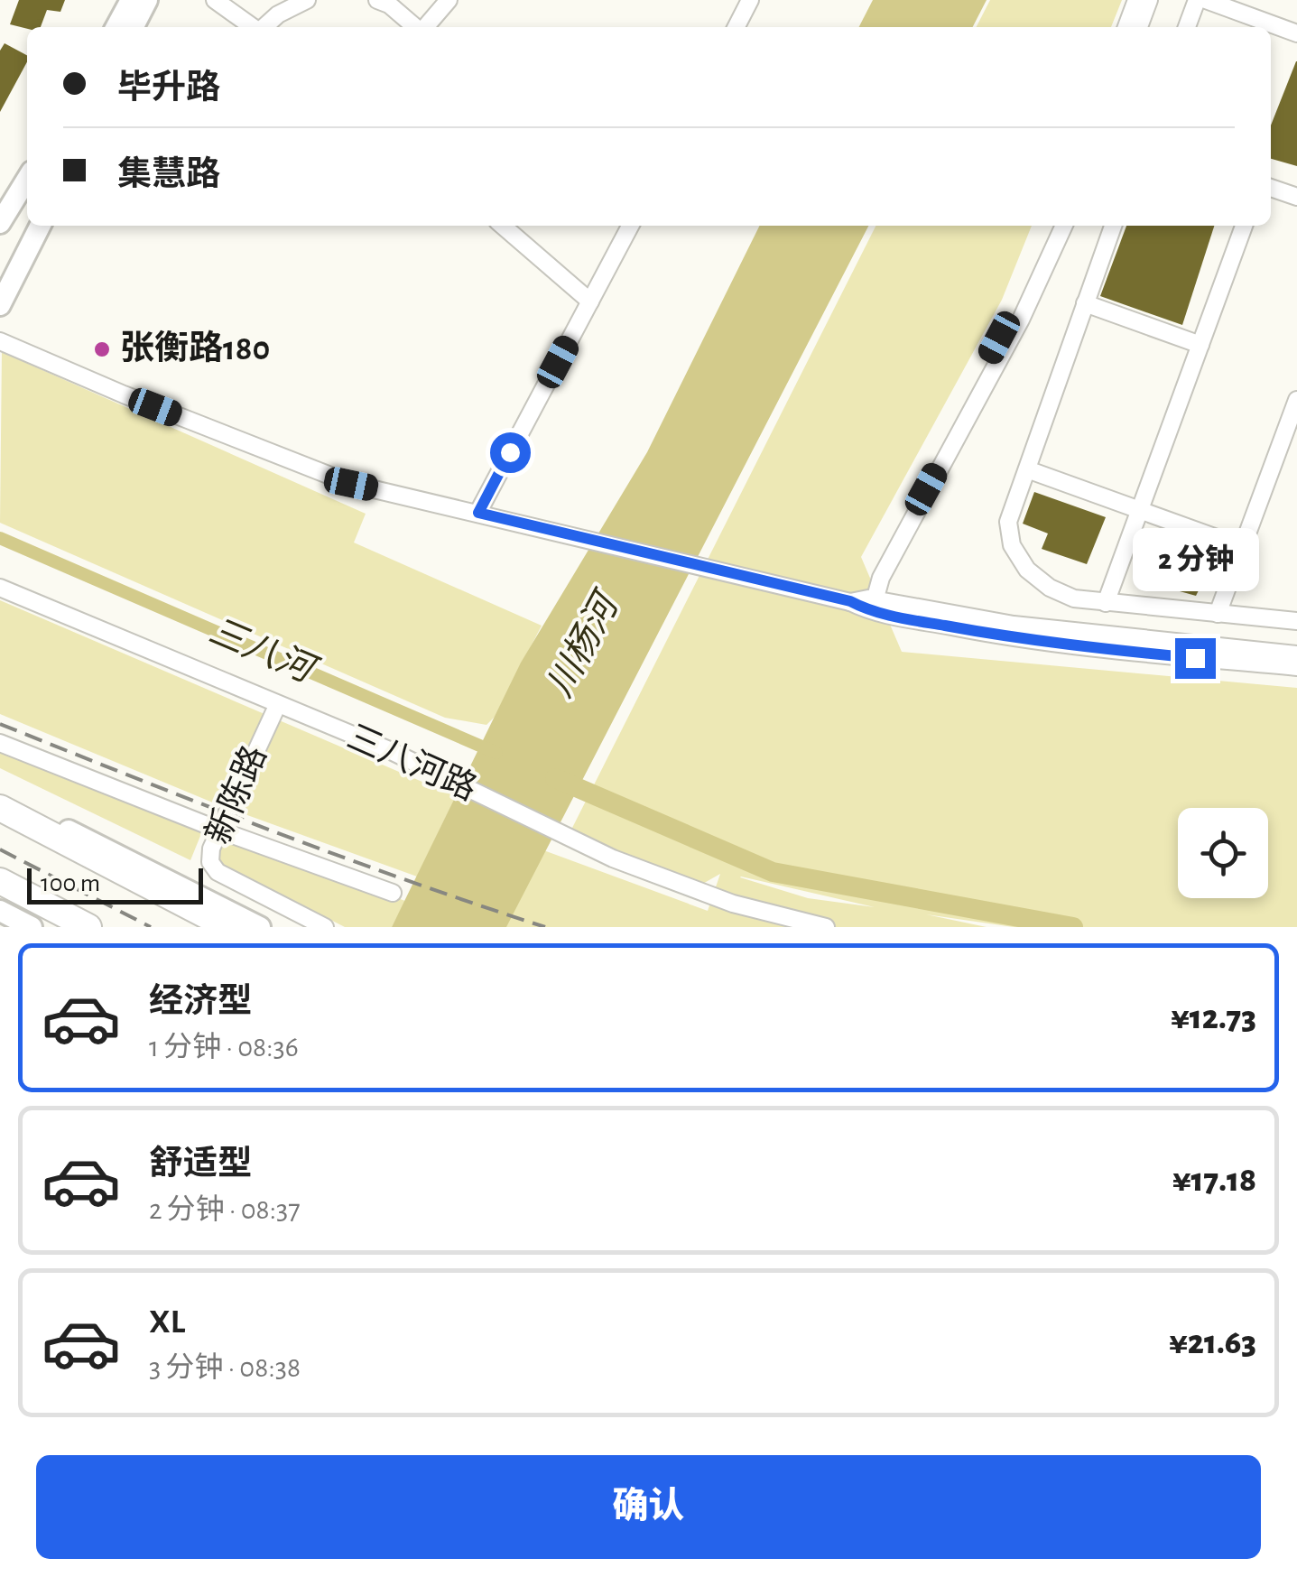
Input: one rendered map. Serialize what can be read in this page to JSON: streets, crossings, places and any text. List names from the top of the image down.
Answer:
{
  "streets": {
    "street": ["三八河路", "新陈路"]
  },
  "crossings": [
    ["三八河路", "新陈路"]
  ],
  "water": ["川杨河", "三八河"],
  "places": ["张衡路180"],
  "scale_bar": "100 m",
  "page": {
    "banner": ["毕升路", "集慧路"],
    "bubble": "2 分钟",
    "scale": "100 m",
    "list": [
      {
        "name": "经济型",
        "note": "1 分钟 · 08:36",
        "value": "¥12.73"
      },
      {
        "name": "舒适型",
        "note": "2 分钟 · 08:37",
        "value": "¥17.18"
      },
      {
        "name": "XL",
        "note": "3 分钟 · 08:38",
        "value": "¥21.63"
      }
    ],
    "buttons": "确认"
  }
}
